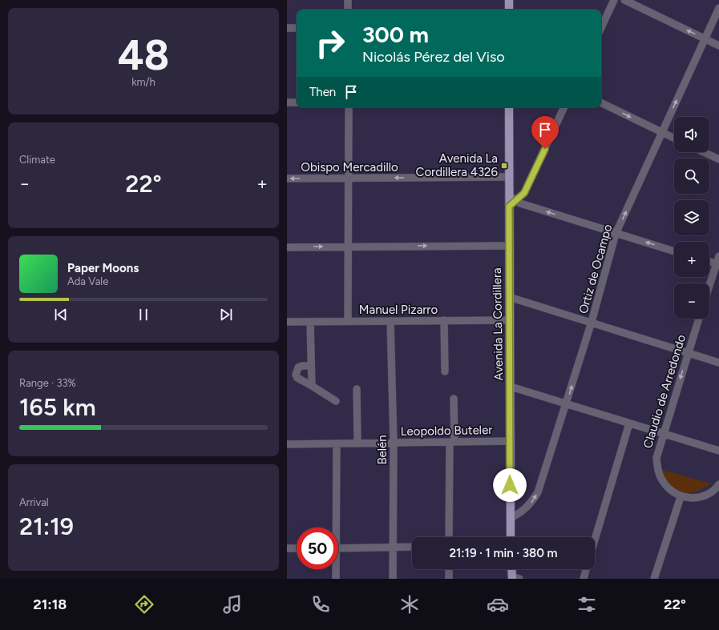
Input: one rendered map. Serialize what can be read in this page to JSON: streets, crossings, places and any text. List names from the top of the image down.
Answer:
{
  "streets": {
    "main road": ["Avenida La Cordillera"],
    "street": [
      "Obispo Mercadillo",
      "Ortiz de Ocampo",
      "Manuel Pizarro",
      "Claudio de Arredondo",
      "Leopoldo Buteler",
      "Belén"
    ]
  },
  "crossings": [
    ["Obispo Mercadillo", "Avenida La Cordillera"],
    ["Ortiz de Ocampo", "Avenida La Cordillera"],
    ["Manuel Pizarro", "Avenida La Cordillera"],
    ["Manuel Pizarro", "Belén"],
    ["Avenida La Cordillera", "Leopoldo Buteler"],
    ["Leopoldo Buteler", "Belén"]
  ],
  "one_way": ["Obispo Mercadillo", "Ortiz de Ocampo", "Claudio de Arredondo"],
  "places": {
    "transit": ["Avenida La Cordillera 4326"]
  },
  "page": {
    "tile": [
      ["48", "km/h"],
      "Climate",
      ["Range · 33%", "165 km"],
      ["Arrival", "21:19"]
    ],
    "turn": ["300 m", "Nicolás Pérez del Viso"],
    "then": "Then",
    "map_buttons": ["+", "−"],
    "heat": ["−", "22°", "+"],
    "song": ["Paper Moons", "Ada Vale"],
    "limit": "50",
    "trip": "21:19 · 1 min · 380 m",
    "tabs": ["21:18", "22°"]
  }
}
